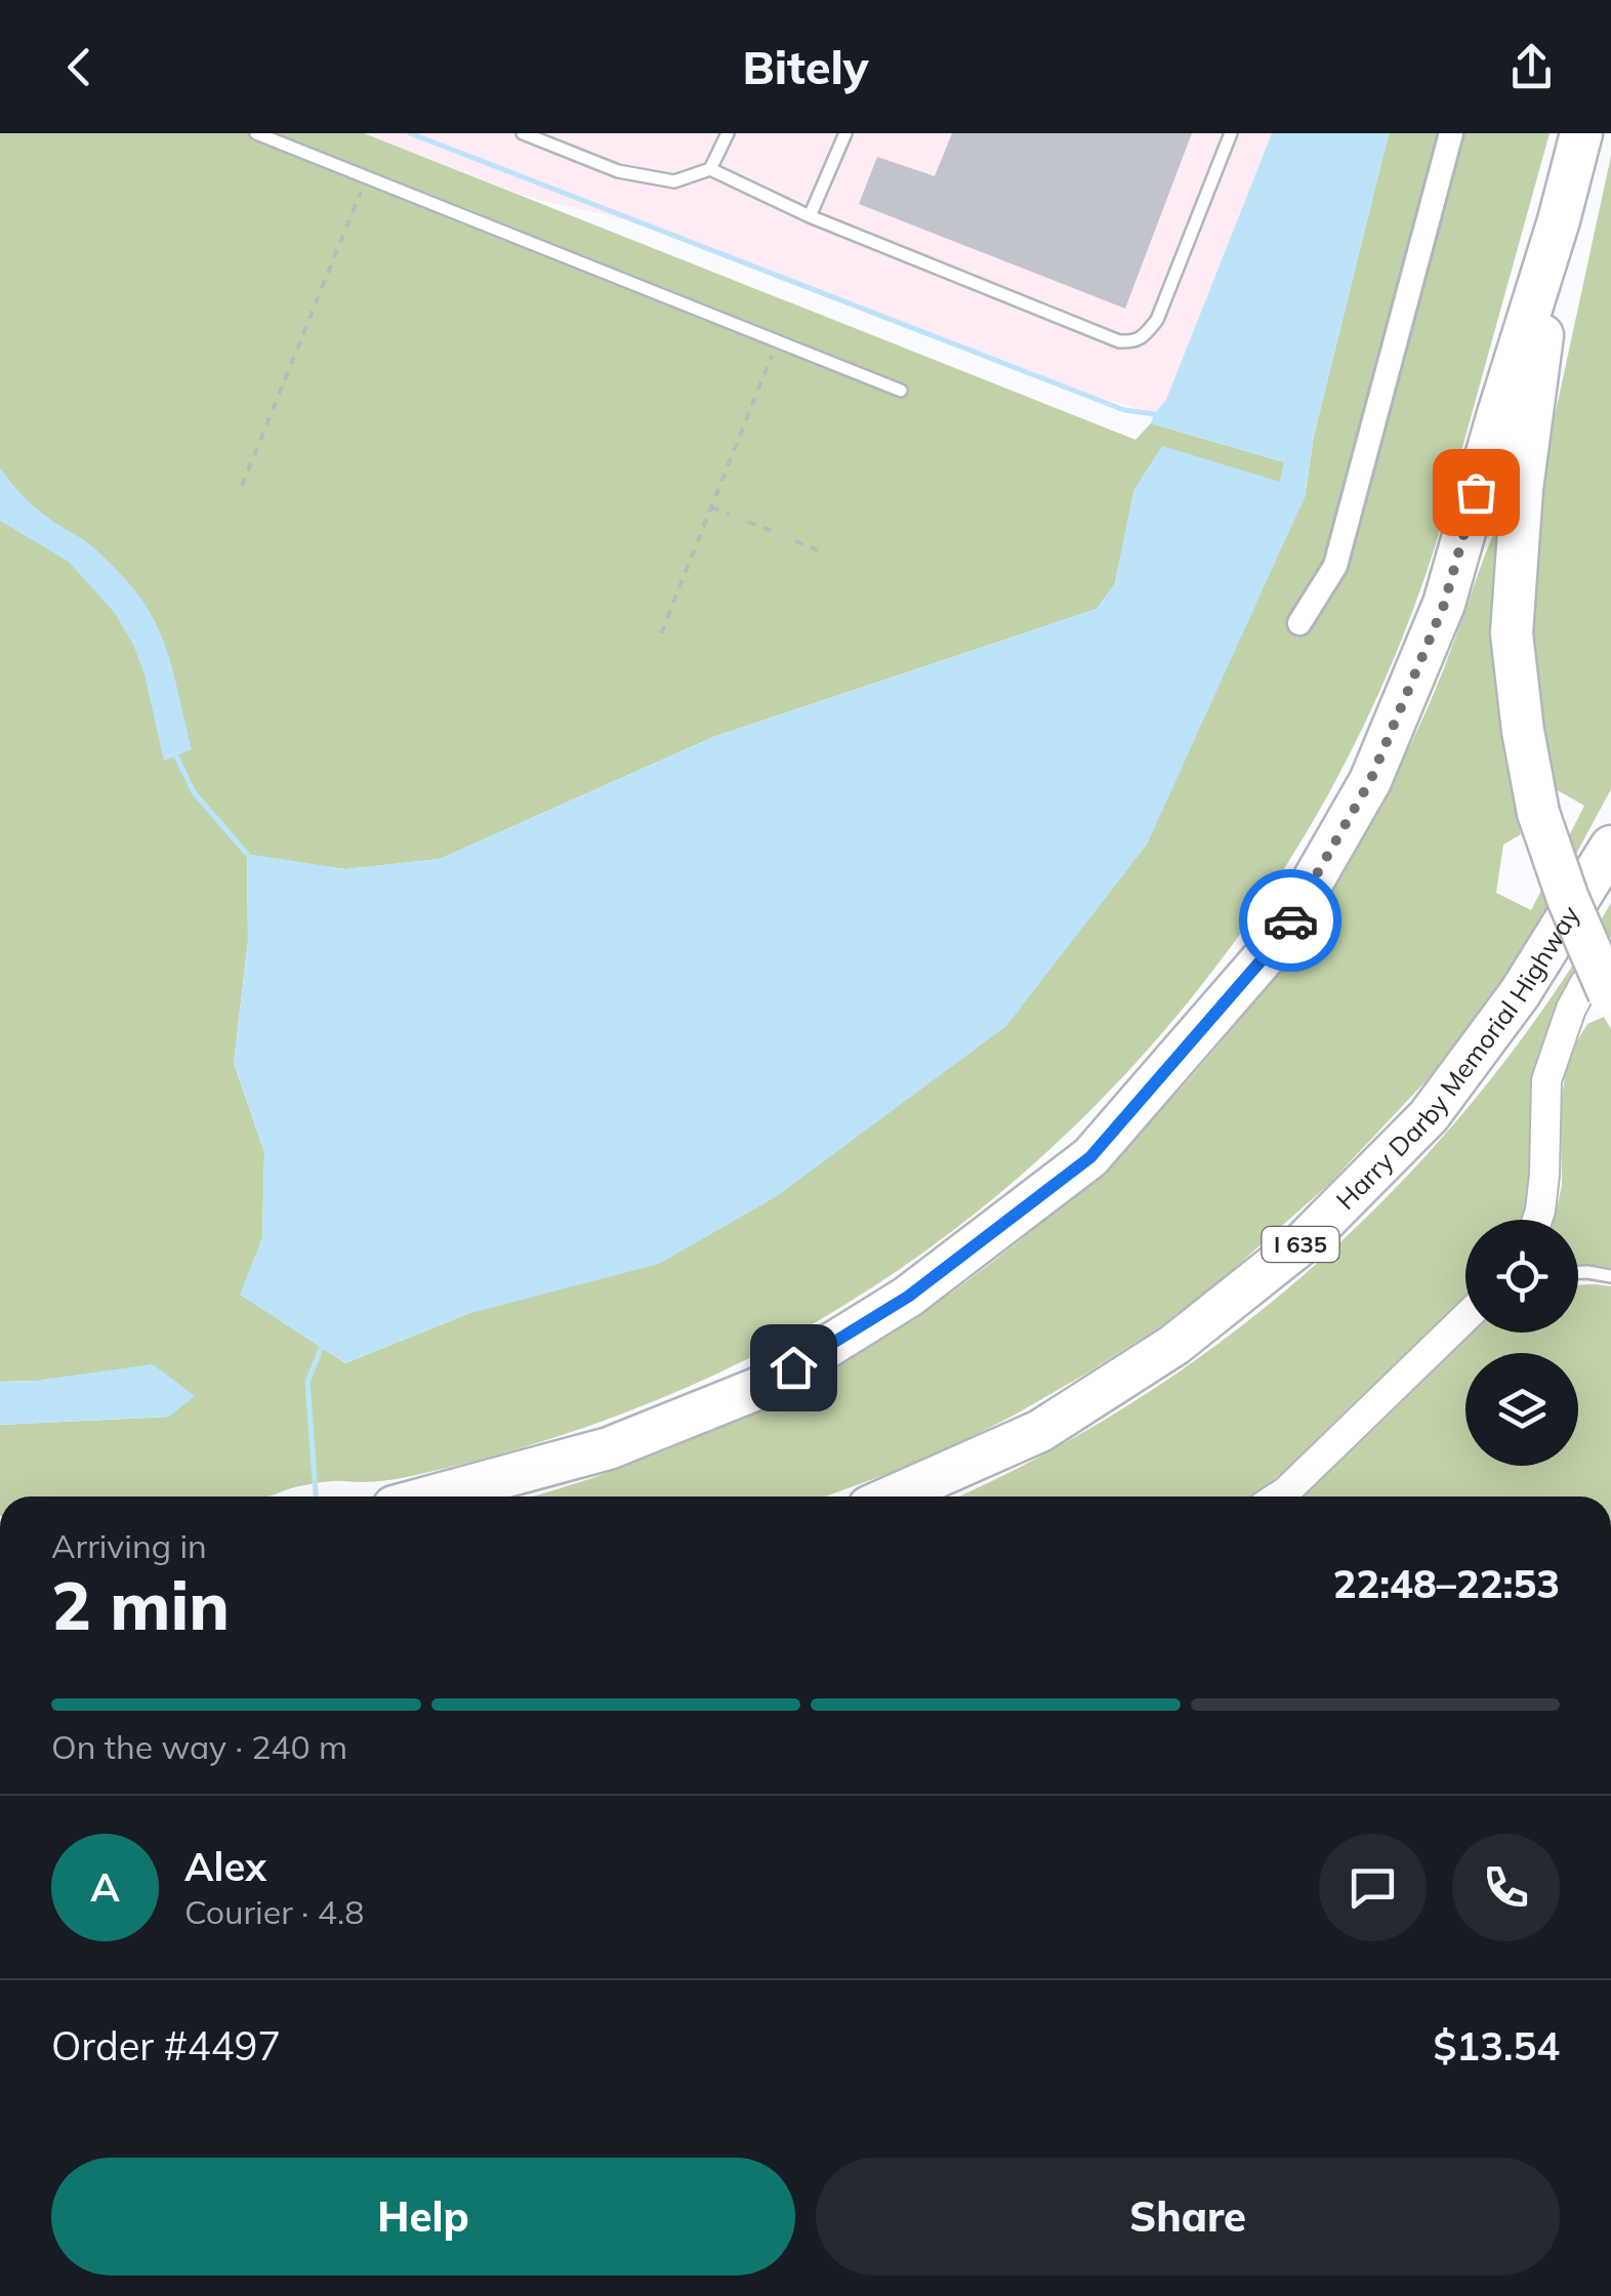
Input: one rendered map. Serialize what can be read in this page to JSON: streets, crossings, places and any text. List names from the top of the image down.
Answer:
{
  "streets": {
    "highway": ["Harry Darby Memorial Highway", "I 635"]
  },
  "page": {
    "header": "Bitely",
    "heading": ["2 min", "Arriving in", "22:48–22:53"],
    "panel": [
      "Alex",
      "Courier · 4.8",
      "Order #4497",
      "$13.54"
    ],
    "bar": "On the way · 240 m",
    "round": "A",
    "buttons": ["Help", "Share"]
  }
}
